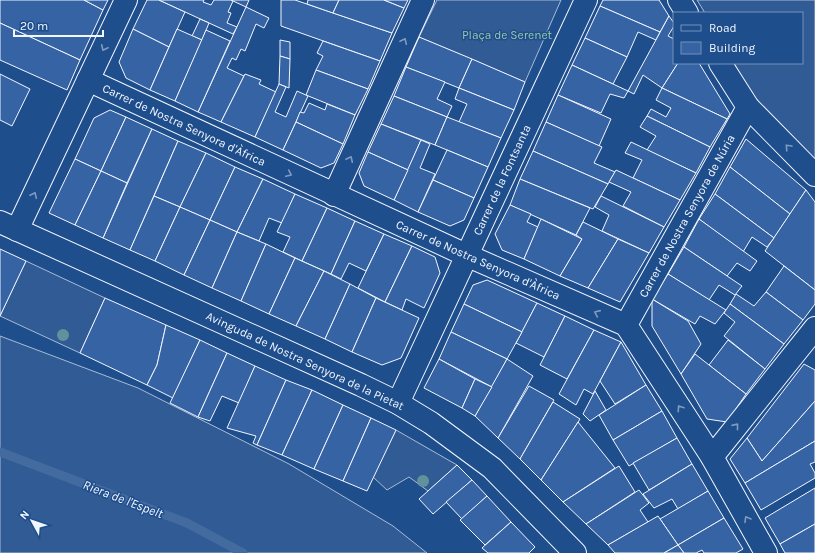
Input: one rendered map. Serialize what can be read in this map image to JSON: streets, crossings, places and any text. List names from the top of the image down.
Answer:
{
  "streets": {
    "street": [
      "Carrer de Nostra Senyora d'Àfrica",
      "Carrer de la Fontsanta",
      "Carrer de Nostra Senyora de Núria",
      "Avinguda de Nostra Senyora de la Pietat"
    ]
  },
  "crossings": [
    ["Carrer de Nostra Senyora d'Àfrica", "Carrer de la Fontsanta"],
    ["Carrer de Nostra Senyora d'Àfrica", "Carrer de Nostra Senyora de Núria"],
    ["Carrer de la Fontsanta", "Avinguda de Nostra Senyora de la Pietat"]
  ],
  "water": ["Riera de l'Espelt"],
  "parks": ["Plaça de Serenet"],
  "legend": ["Road", "Building"],
  "scale_bar": "20 m",
  "north": "top left"
}
